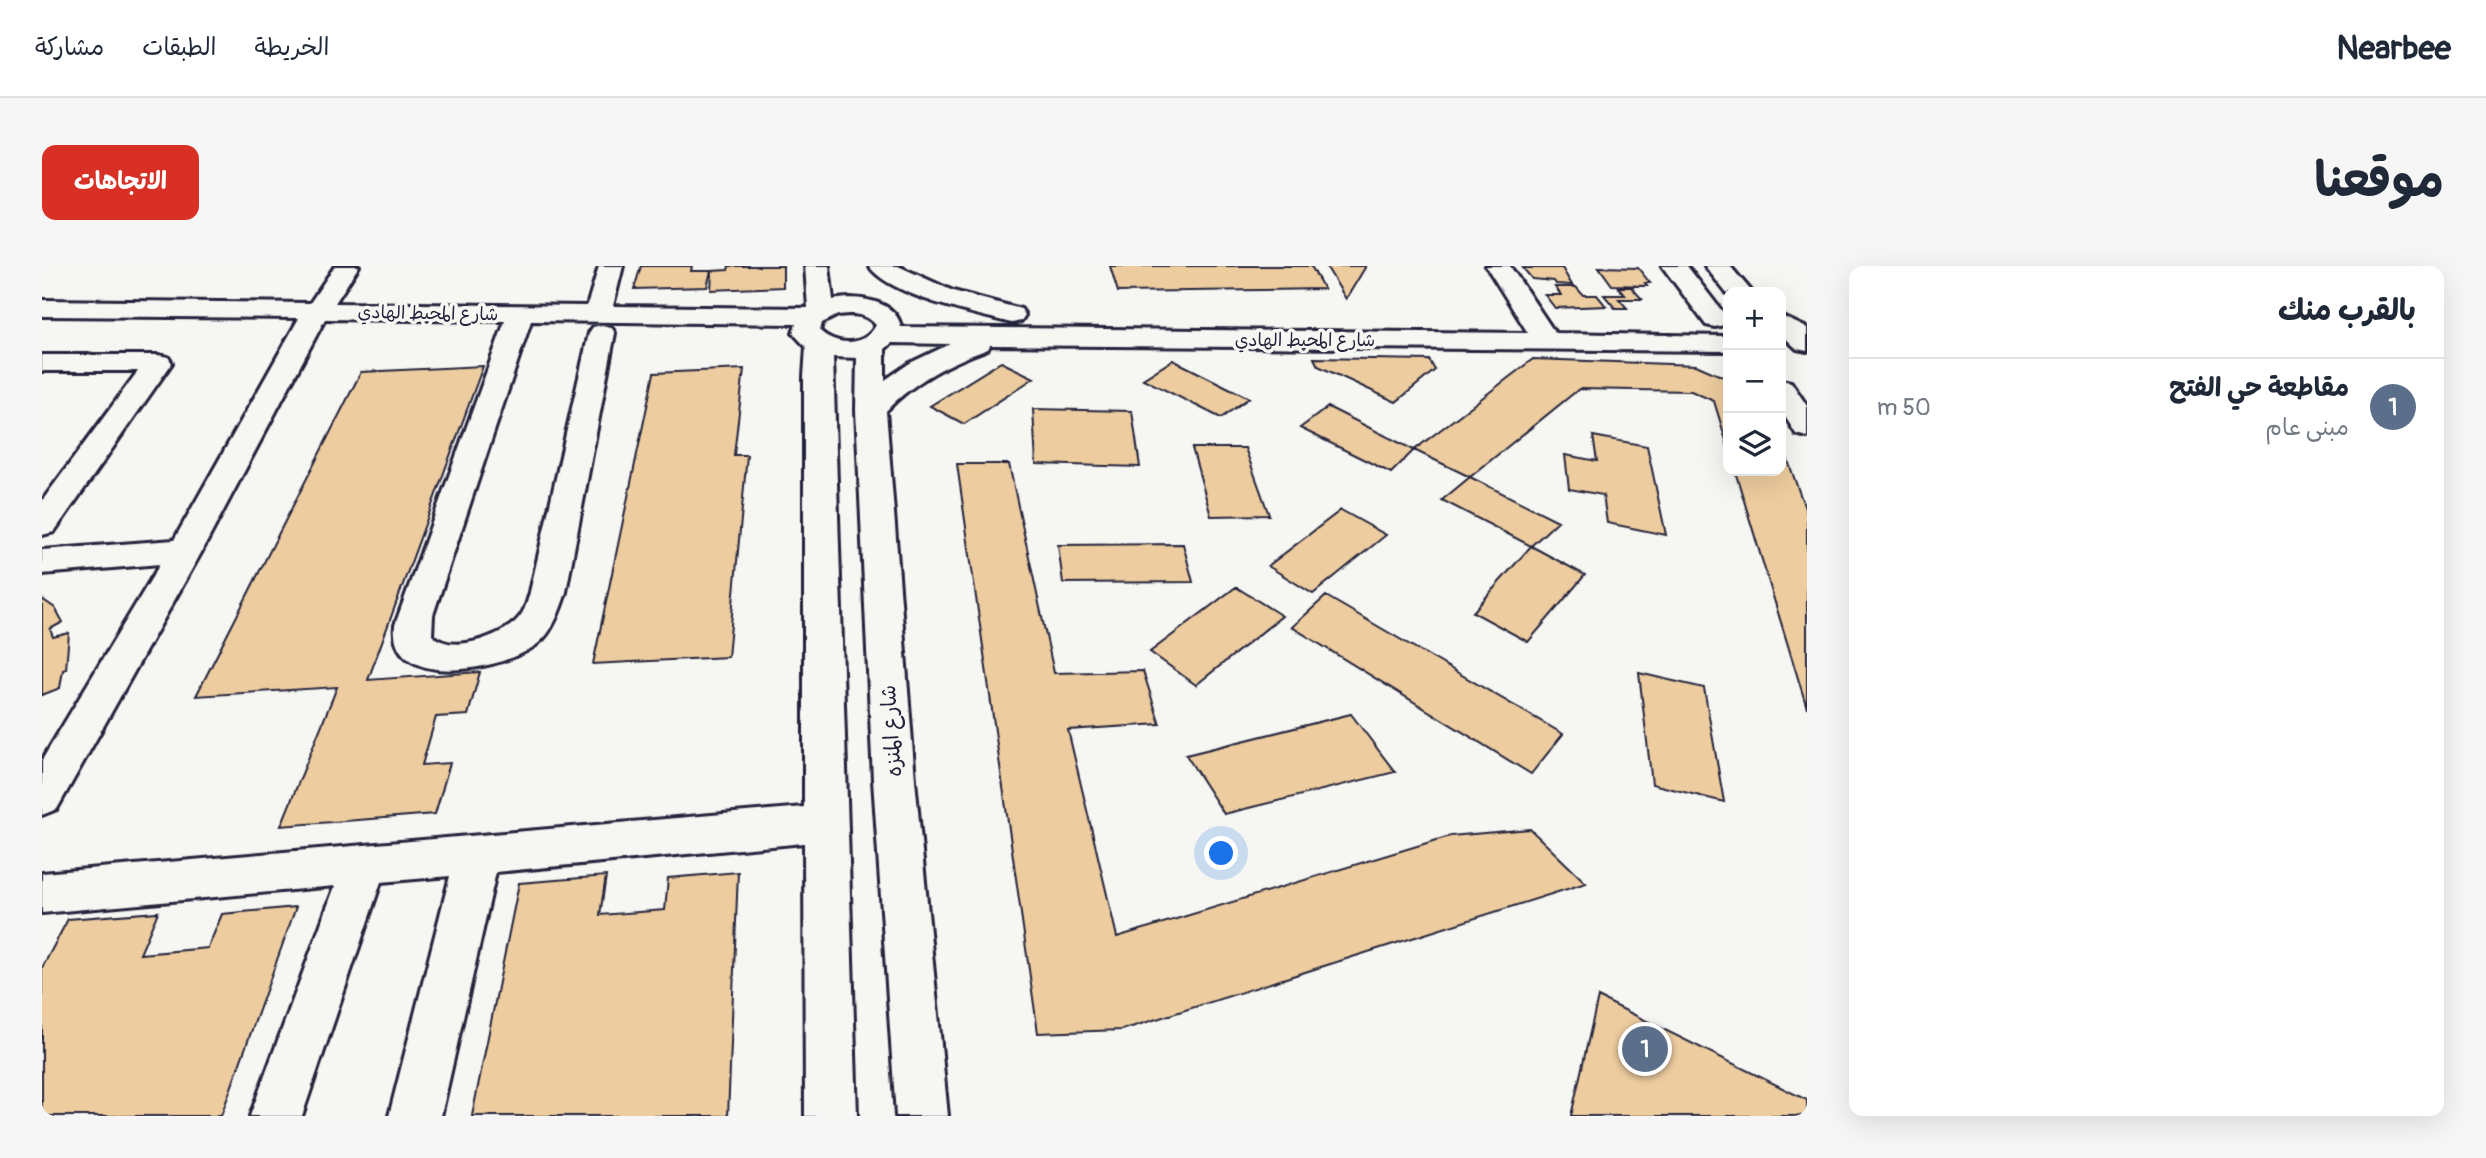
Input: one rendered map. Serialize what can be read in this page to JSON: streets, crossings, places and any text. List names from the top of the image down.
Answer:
{
  "streets": {
    "street": ["شارع المحيط الهادي", "شارع المنزه"]
  },
  "crossings": [
    ["شارع المحيط الهادي", "شارع المنزه"]
  ],
  "page": {
    "header": "Nearbee",
    "nav": ["الخريطة", "الطبقات", "مشاركة"],
    "title": "موقعنا",
    "buttons": "الاتجاهات",
    "heading": "بالقرب منك",
    "map_buttons": ["+", "−"],
    "list": [
      {
        "mark": "1",
        "name": "مقاطعة حي الفتح",
        "note": "مبنى عام",
        "value": "50 m"
      }
    ],
    "pins": "1"
  }
}
